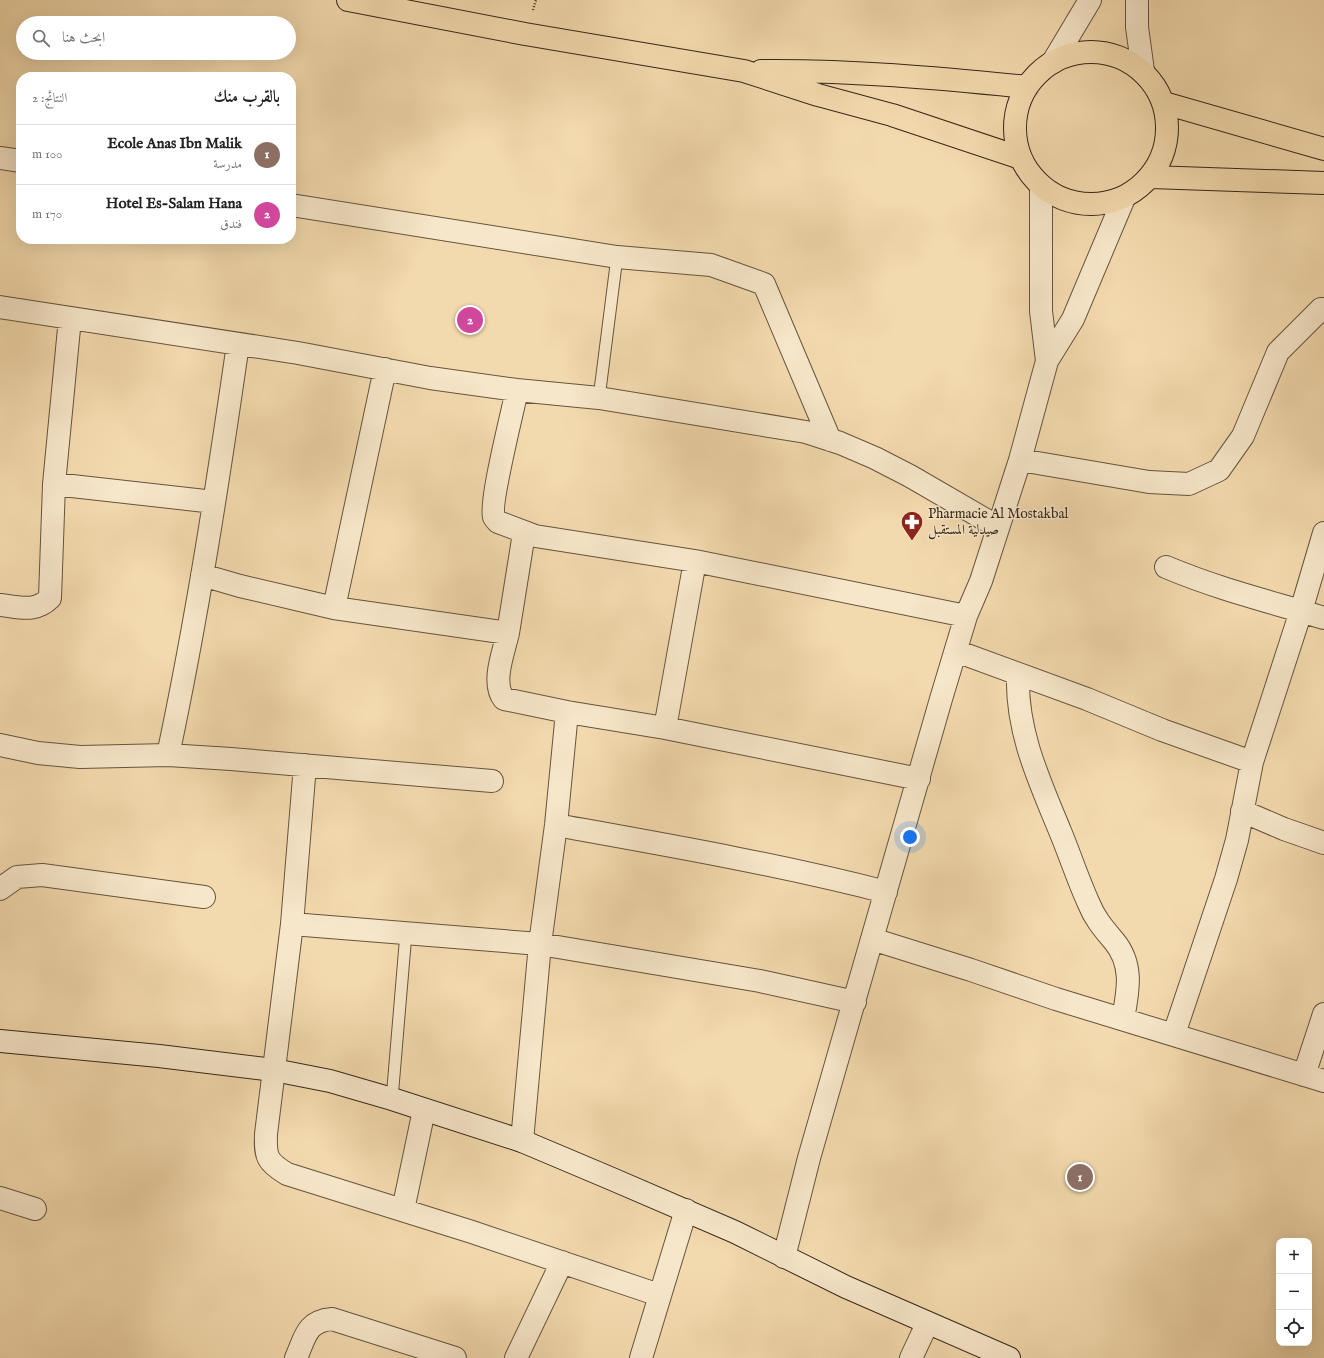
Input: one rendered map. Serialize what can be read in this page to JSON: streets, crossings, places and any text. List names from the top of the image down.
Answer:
{
  "places": {
    "pharmacy": ["Pharmacie Al Mostakbal صيدلية المستقبل"]
  },
  "page": {
    "search": "ابحث هنا",
    "heading": ["بالقرب منك", "النتائج: 2"],
    "list": [
      {
        "mark": "1",
        "name": "Ecole Anas Ibn Malik",
        "note": "مدرسة",
        "value": "100 m"
      },
      {
        "mark": "2",
        "name": "Hotel Es-Salam Hana",
        "note": "فندق",
        "value": "170 m"
      }
    ],
    "pins": ["2", "1"],
    "map_buttons": ["+", "−"]
  }
}
